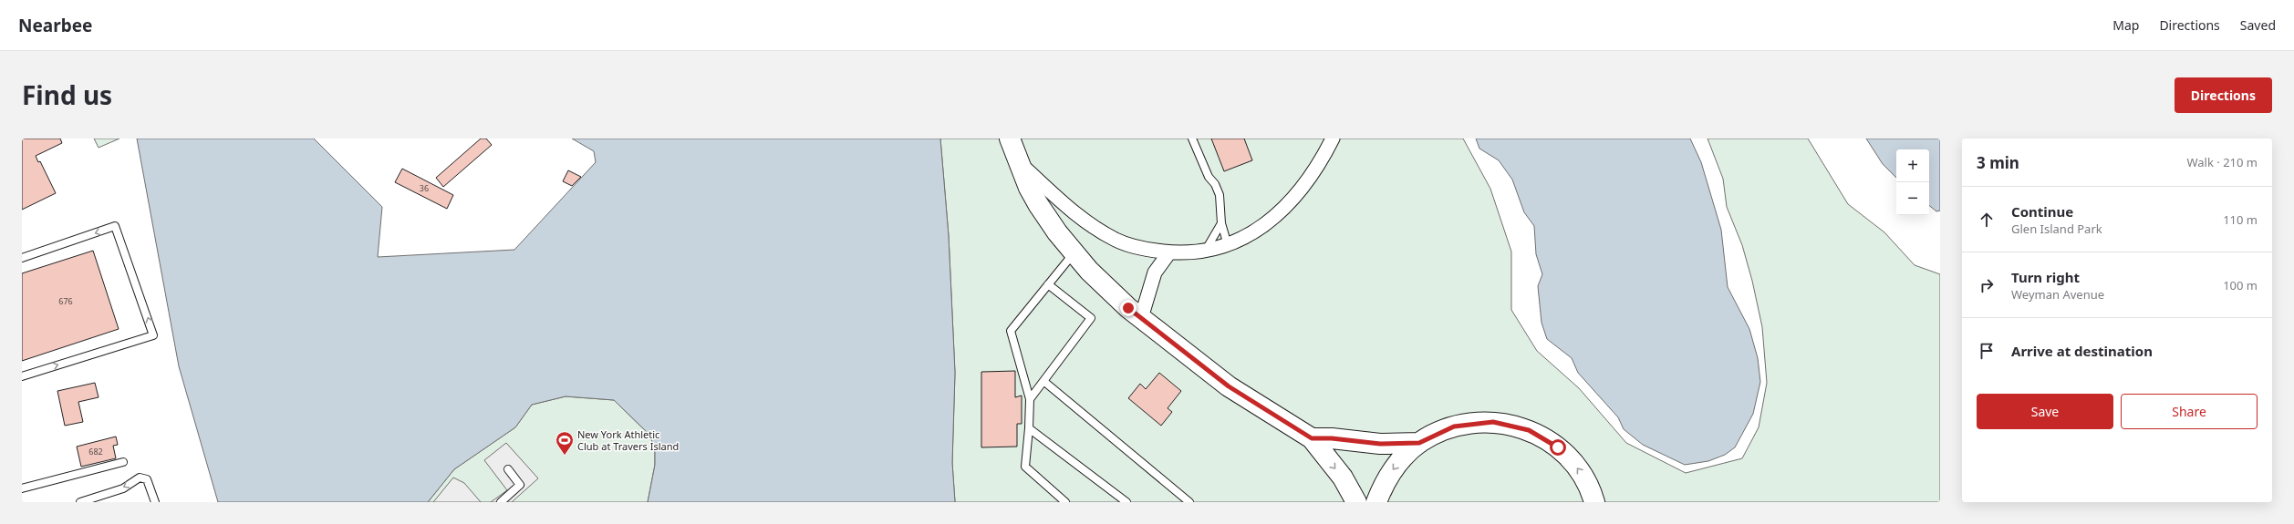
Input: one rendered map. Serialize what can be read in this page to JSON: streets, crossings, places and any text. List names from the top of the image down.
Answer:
{
  "places": {
    "sports": ["New York Athletic Club at Travers Island"]
  },
  "house_numbers": ["36", "676", "682"],
  "page": {
    "header": "Nearbee",
    "nav": ["Map", "Directions", "Saved"],
    "title": "Find us",
    "buttons": [
      "Directions",
      ["Save", "Share"]
    ],
    "heading": ["3 min", "Walk · 210 m"],
    "map_buttons": ["+", "−"],
    "list": [
      ["Continue", "Glen Island Park", "110 m"],
      ["Turn right", "Weyman Avenue", "100 m"],
      "Arrive at destination"
    ]
  }
}
